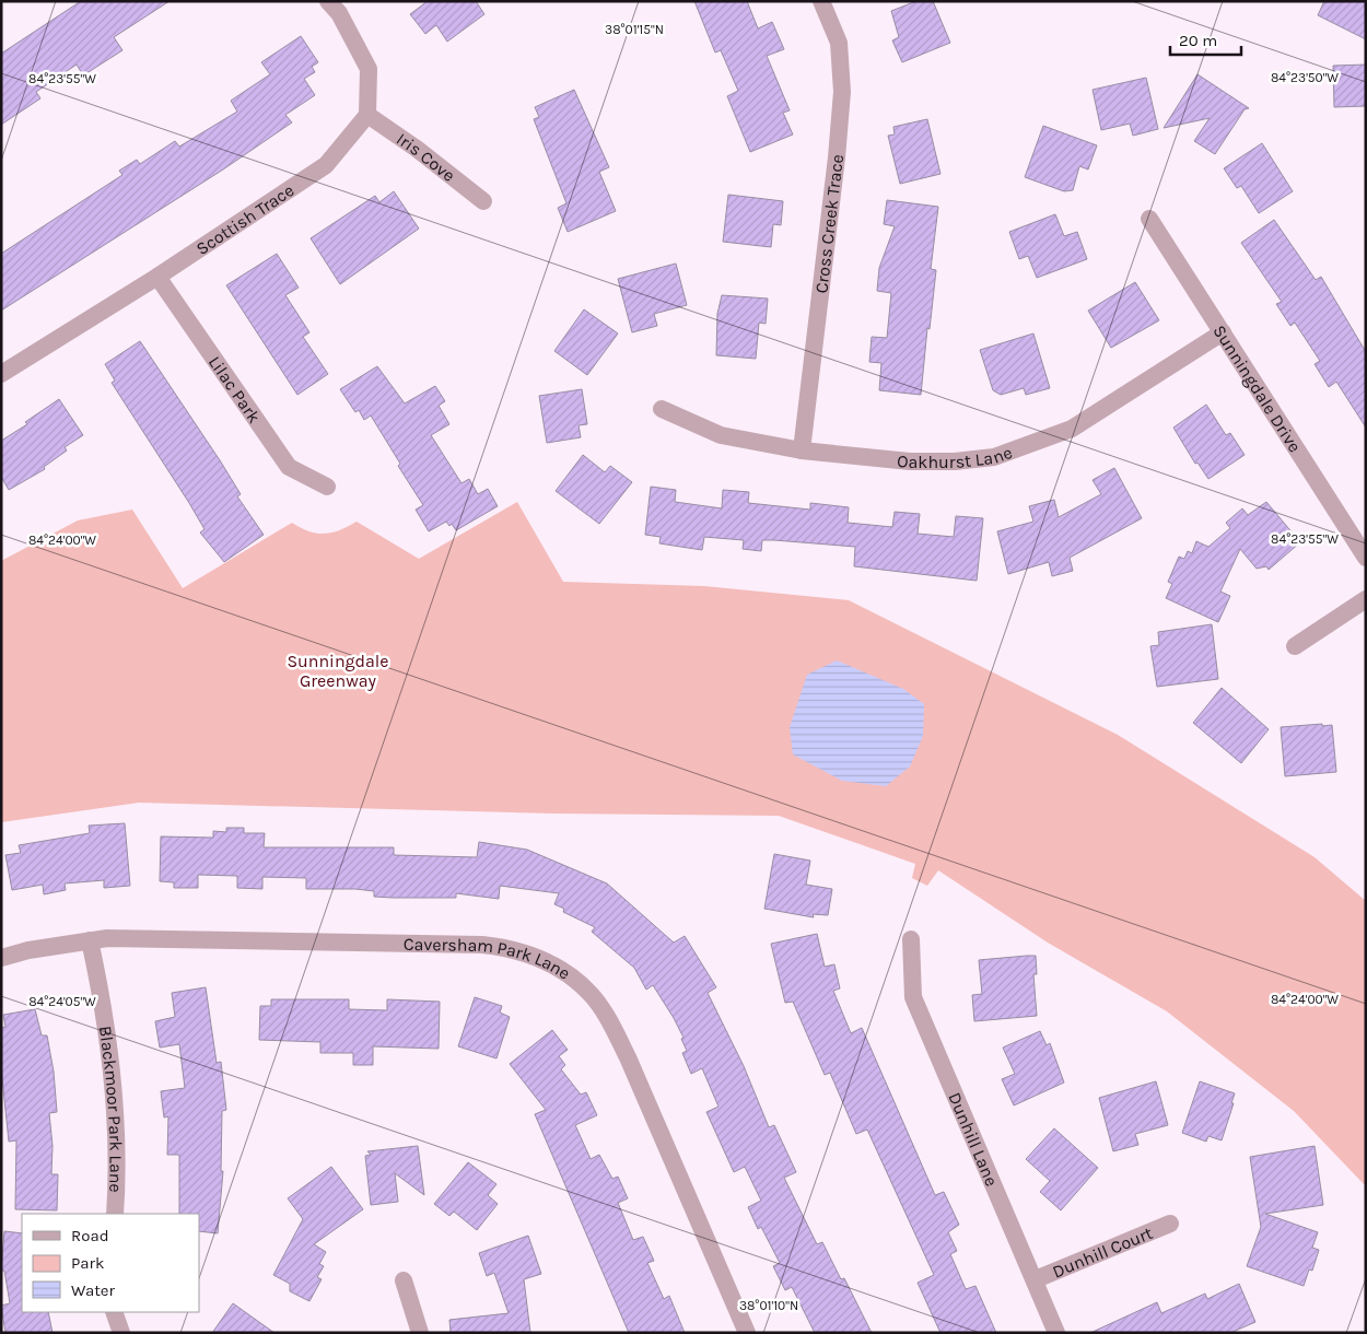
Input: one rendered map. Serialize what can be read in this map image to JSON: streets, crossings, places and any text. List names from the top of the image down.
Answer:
{
  "streets": {
    "street": [
      "Iris Cove",
      "Scottish Trace",
      "Cross Creek Trace",
      "Sunningdale Drive",
      "Lilac Park",
      "Oakhurst Lane",
      "Caversham Park Lane",
      "Blackmoor Park Lane",
      "Dunhill Lane",
      "Dunhill Court"
    ]
  },
  "crossings": [
    ["Iris Cove", "Scottish Trace"],
    ["Scottish Trace", "Lilac Park"],
    ["Cross Creek Trace", "Oakhurst Lane"],
    ["Sunningdale Drive", "Oakhurst Lane"],
    ["Caversham Park Lane", "Blackmoor Park Lane"],
    ["Dunhill Lane", "Dunhill Court"]
  ],
  "parks": ["Sunningdale Greenway"],
  "legend": ["Road", "Park", "Water"],
  "scale_bar": "20 m",
  "coordinates": [
    "38°01'15\"N",
    "84°23'50\"W",
    "84°23'55\"W",
    "84°24'00\"W",
    "84°24'05\"W",
    "38°01'10\"N"
  ]
}
